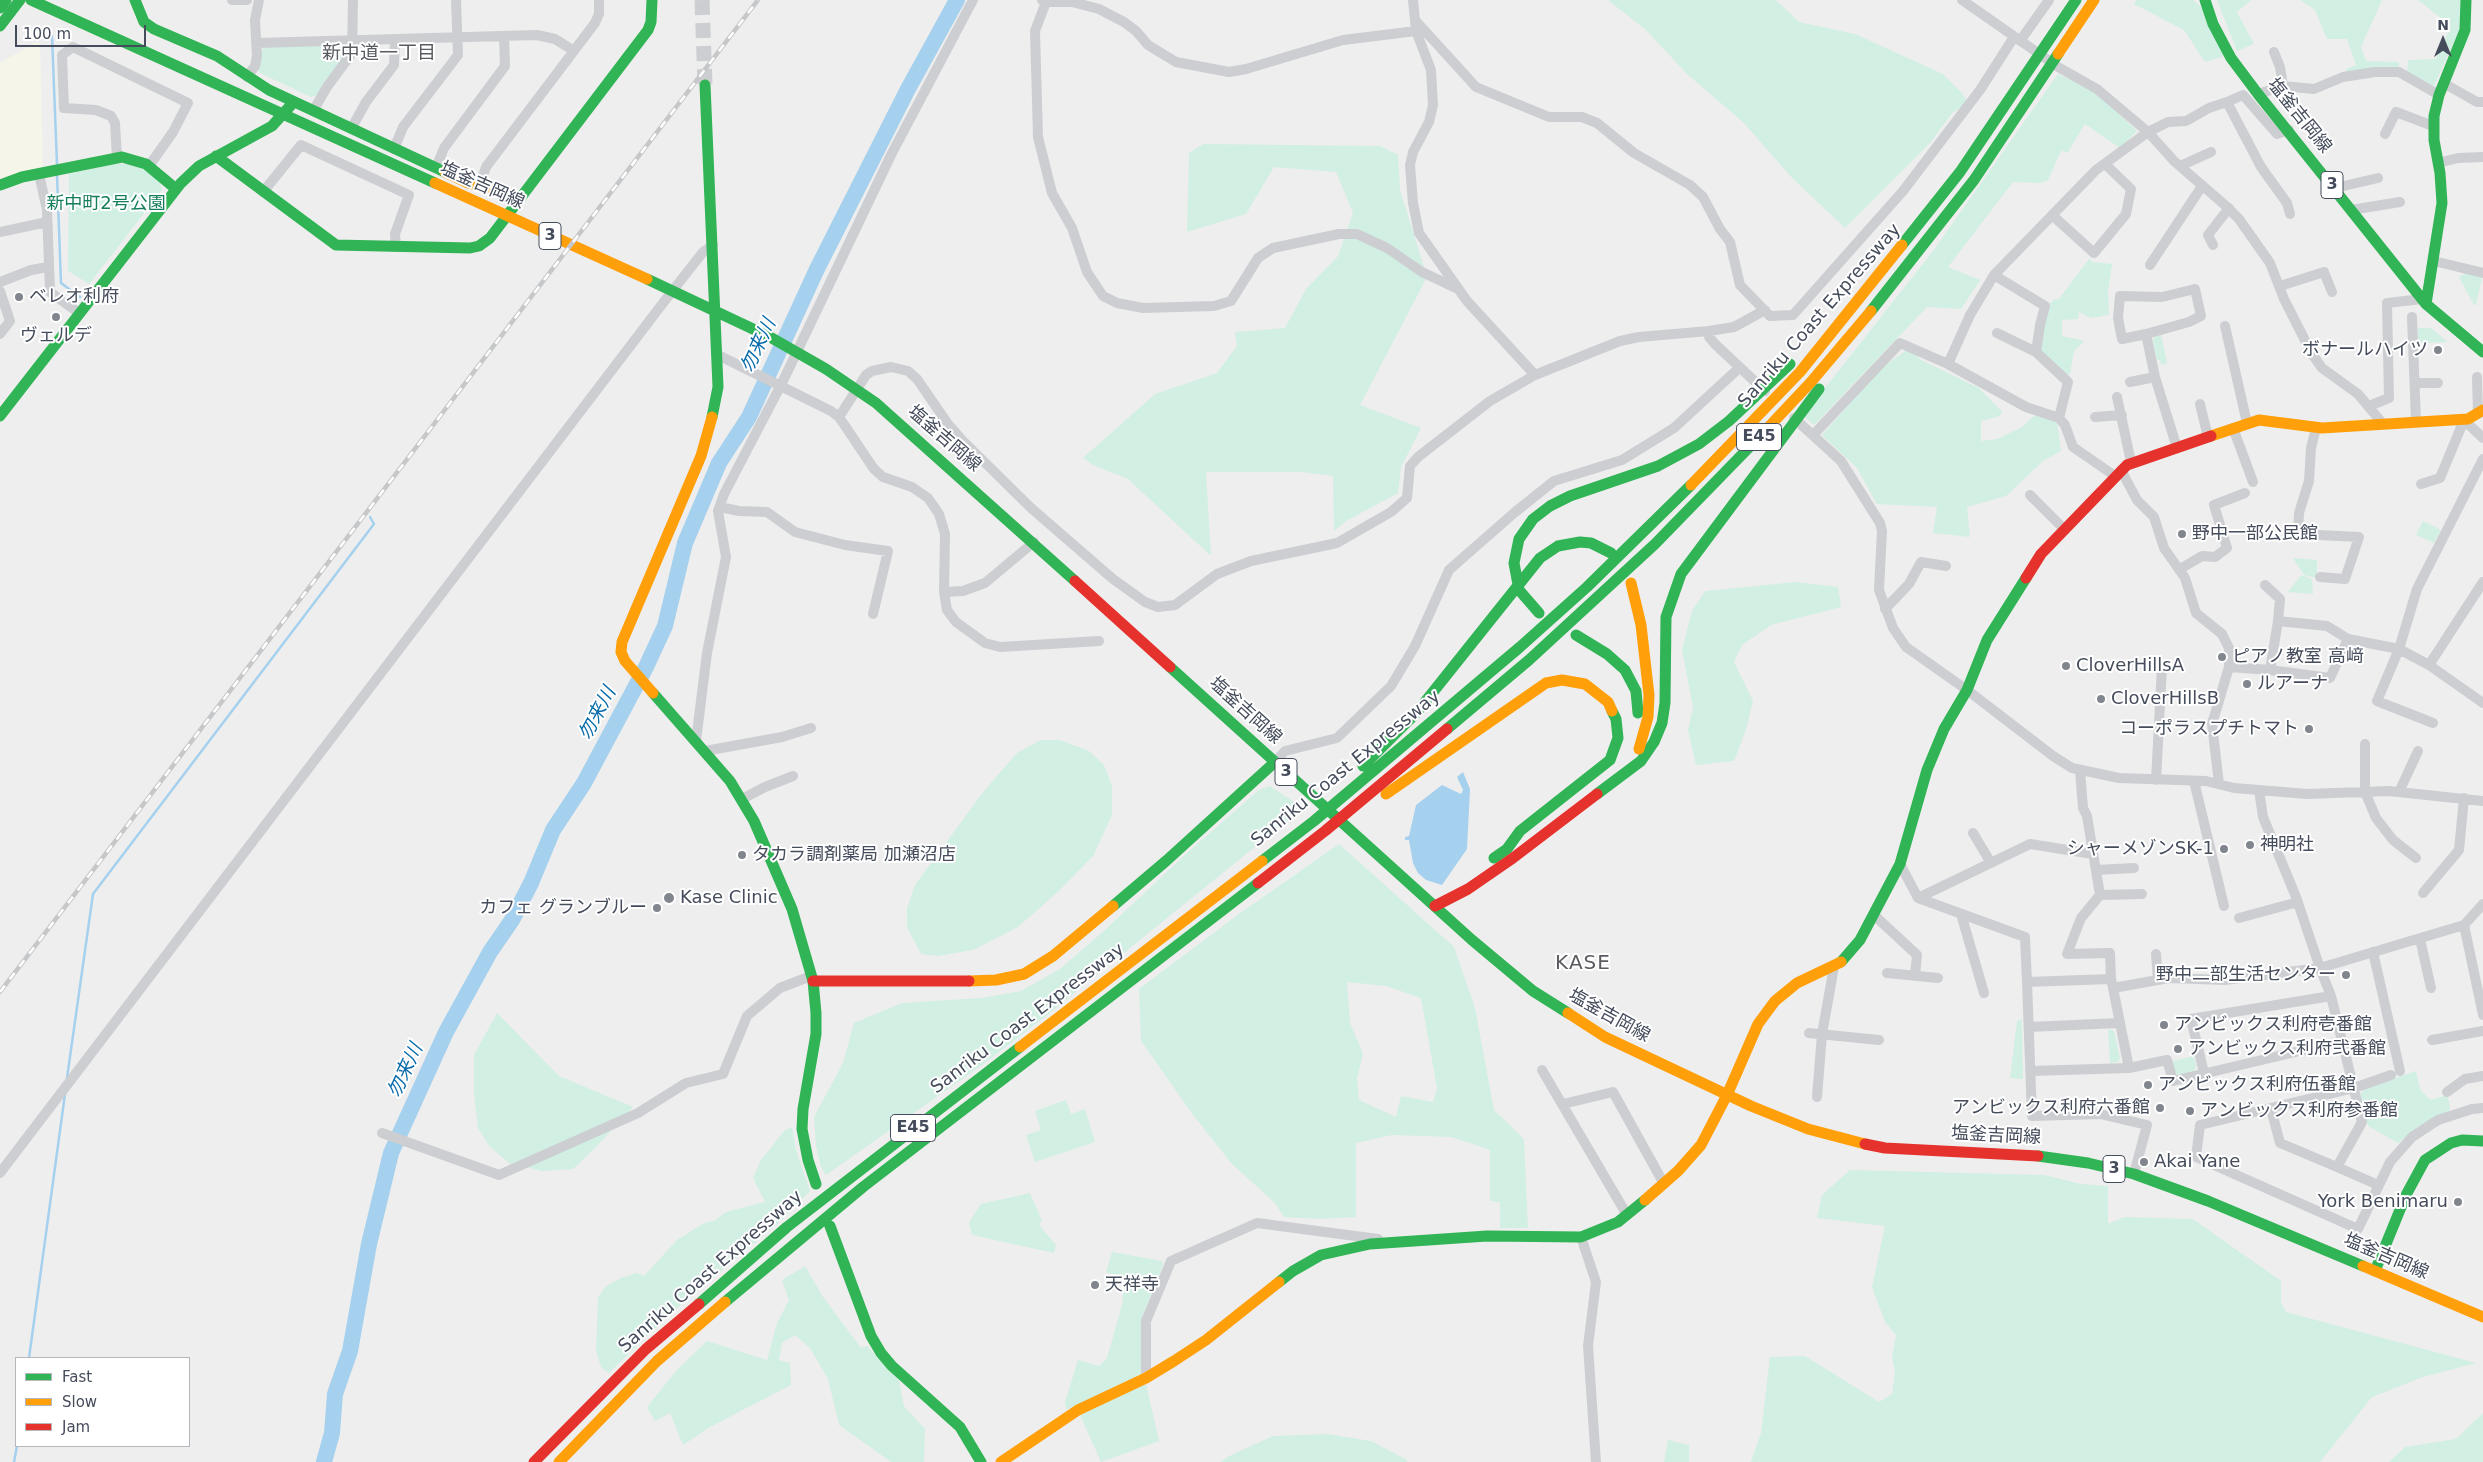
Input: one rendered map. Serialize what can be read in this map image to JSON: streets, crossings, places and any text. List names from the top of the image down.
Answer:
{
  "streets": {
    "main road": [
      "塩釜吉岡線",
      "3",
      "Sanriku Coast Expressway",
      "E45"
    ]
  },
  "districts": ["新中道一丁目", "KASE"],
  "water": ["勿来川"],
  "parks": ["新中町2号公園"],
  "places": [
    "ベレオ利府",
    "ヴェルデ",
    "ボナールハイツ",
    "野中一部公民館",
    "ピアノ教室 高﨑",
    "CloverHillsA",
    "ルアーナ",
    "CloverHillsB",
    "コーポラスプチトマト",
    "神明社",
    "シャーメゾンSK-1",
    "タカラ調剤薬局 加瀬沼店",
    "Kase Clinic",
    "カフェ グランブルー",
    "野中二部生活センター",
    "アンビックス利府壱番館",
    "アンビックス利府弐番館",
    "アンビックス利府伍番館",
    "アンビックス利府六番館",
    "アンビックス利府参番館",
    "Akai Yane",
    "York Benimaru",
    "天祥寺"
  ],
  "legend": ["Fast", "Slow", "Jam"],
  "scale_bar": "100 m",
  "north": "top"
}
